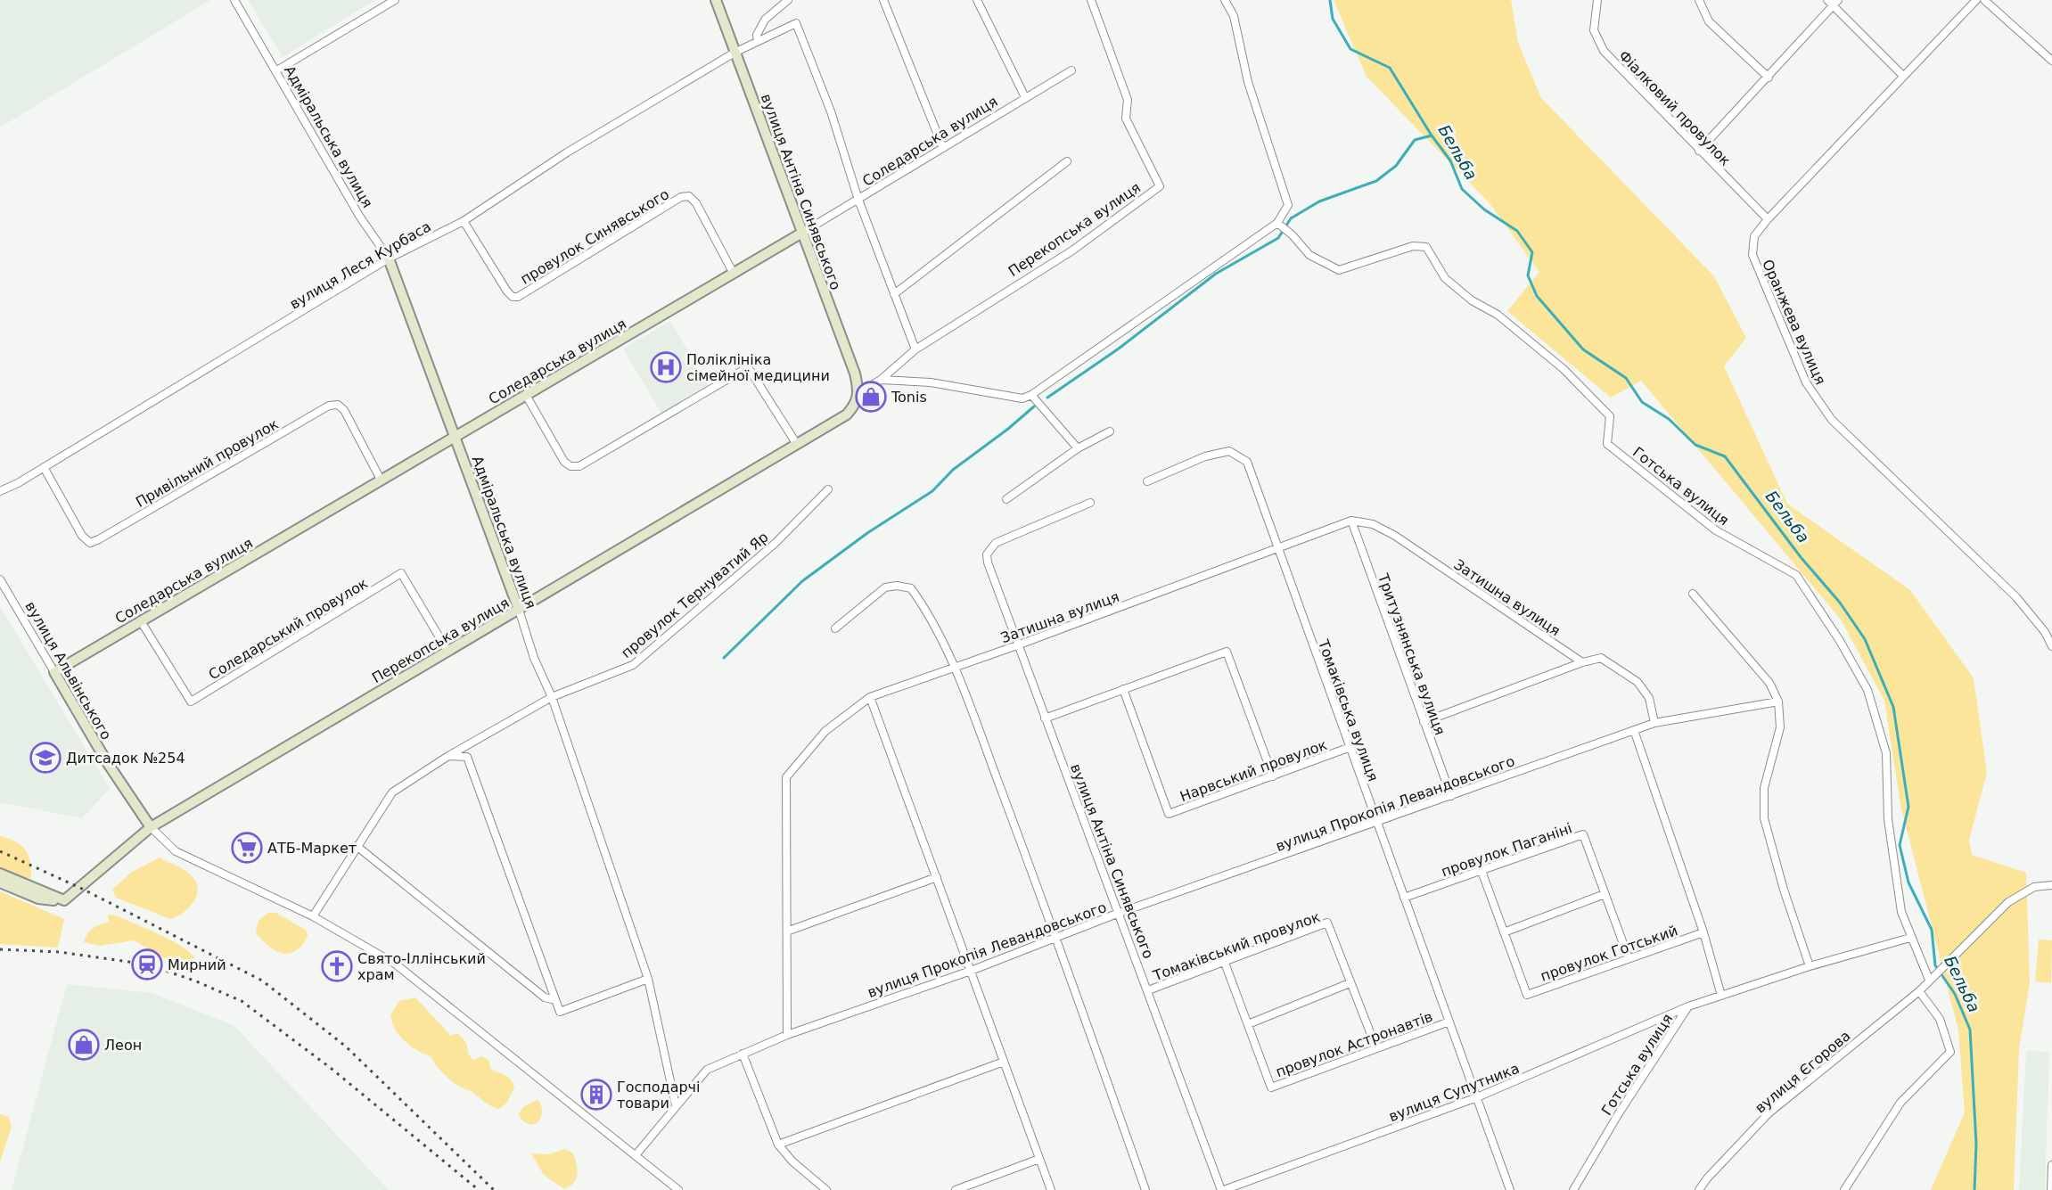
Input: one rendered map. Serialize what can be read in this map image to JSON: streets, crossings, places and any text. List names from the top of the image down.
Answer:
{
  "streets": {
    "street": [
      "Фіалковий провулок",
      "Адміральська вулиця",
      "Соледарська вулиця",
      "вулиця Антіна Синявського",
      "Перекопська вулиця",
      "провулок Синявського",
      "вулиця Леся Курбаса",
      "Оранжева вулиця",
      "Привільний провулок",
      "Готська вулиця",
      "провулок Тернуватий Яр",
      "Затишна вулиця",
      "Соледарський провулок",
      "Тритузнянська вулиця",
      "вулиця Альвінського",
      "Томаківська вулиця",
      "Нарвський провулок",
      "вулиця Прокопія Левандовського",
      "провулок Паганіні",
      "Томаківський провулок",
      "провулок Готський",
      "провулок Астронавтів",
      "вулиця Єгорова",
      "вулиця Супутника"
    ]
  },
  "crossings": [
    ["Фіалковий провулок", "Оранжева вулиця"],
    ["Адміральська вулиця", "Соледарська вулиця"],
    ["Адміральська вулиця", "Перекопська вулиця"],
    ["Адміральська вулиця", "вулиця Леся Курбаса"],
    ["Адміральська вулиця", "провулок Тернуватий Яр"],
    ["Адміральська вулиця", "вулиця Прокопія Левандовського"],
    ["Соледарська вулиця", "вулиця Антіна Синявського"],
    ["Соледарська вулиця", "провулок Синявського"],
    ["Соледарська вулиця", "вулиця Леся Курбаса"],
    ["Соледарська вулиця", "Привільний провулок"],
    ["Соледарська вулиця", "Соледарський провулок"],
    ["Соледарська вулиця", "вулиця Альвінського"],
    ["вулиця Антіна Синявського", "Перекопська вулиця"],
    ["вулиця Антіна Синявського", "вулиця Леся Курбаса"],
    ["вулиця Антіна Синявського", "Затишна вулиця"],
    ["вулиця Антіна Синявського", "вулиця Прокопія Левандовського"],
    ["вулиця Антіна Синявського", "Томаківський провулок"],
    ["вулиця Антіна Синявського", "вулиця Супутника"],
    ["Перекопська вулиця", "Соледарський провулок"],
    ["Перекопська вулиця", "вулиця Альвінського"],
    ["провулок Синявського", "вулиця Леся Курбаса"],
    ["вулиця Леся Курбаса", "Привільний провулок"],
    ["Готська вулиця", "вулиця Єгорова"],
    ["Готська вулиця", "вулиця Супутника"],
    ["Затишна вулиця", "Тритузнянська вулиця"],
    ["Затишна вулиця", "Томаківська вулиця"],
    ["Затишна вулиця", "вулиця Прокопія Левандовського"],
    ["Тритузнянська вулиця", "вулиця Прокопія Левандовського"],
    ["Томаківська вулиця", "Нарвський провулок"],
    ["Томаківська вулиця", "вулиця Прокопія Левандовського"],
    ["Томаківська вулиця", "провулок Паганіні"],
    ["Томаківська вулиця", "провулок Астронавтів"],
    ["Томаківська вулиця", "вулиця Супутника"],
    ["провулок Паганіні", "провулок Готський"],
    ["Томаківський провулок", "провулок Астронавтів"]
  ],
  "water": ["Бельба"],
  "places": {
    "hospital": ["Поліклініка сімейної медицини"],
    "shop": ["Tonis", "Леон"],
    "school or university": ["Дитсадок №254"],
    "supermarket": ["АТБ-Маркет"],
    "station": ["Мирний"],
    "church": ["Свято-Іллінський храм"],
    "building": ["Господарчі товари"]
  }
}
